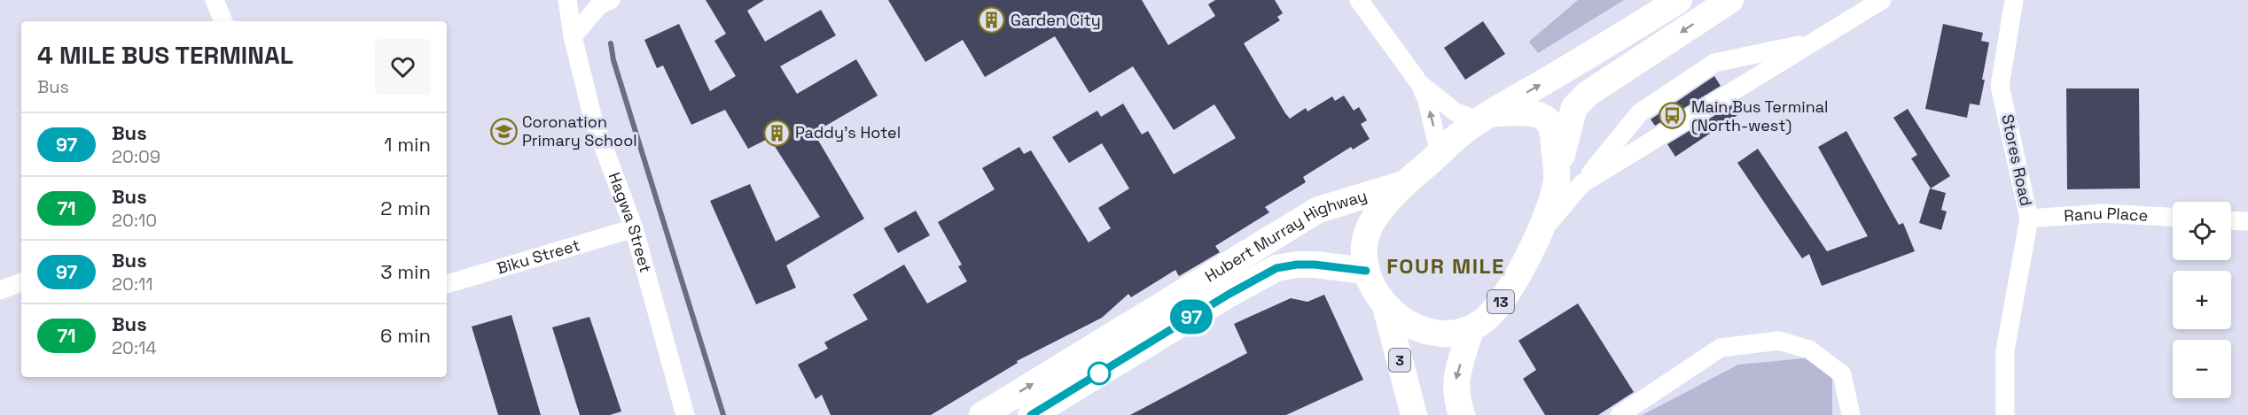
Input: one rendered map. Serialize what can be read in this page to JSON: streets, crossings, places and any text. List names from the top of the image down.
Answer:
{
  "streets": {
    "highway": ["Hubert Murray Highway", "13", "3"],
    "street": [
      "Stores Road",
      "Ranu Place",
      "Hagwa Street",
      "Biku Street"
    ]
  },
  "crossings": [
    ["Stores Road", "Ranu Place"],
    ["Hagwa Street", "Biku Street"],
    ["Hubert Murray Highway", "13"],
    ["13", "3"]
  ],
  "districts": ["FOUR MILE"],
  "places": {
    "building": ["Garden City", "Paddy's Hotel"],
    "bus stop": ["Main Bus Terminal (North-west)"],
    "school or university": ["Coronation Primary School"]
  },
  "lines": ["bus line 97"],
  "page": {
    "on_map": "97",
    "heading": ["4 MILE BUS TERMINAL", "Bus"],
    "list": [
      {
        "mark": "97",
        "name": "Bus",
        "note": "20:09",
        "value": "1 min"
      },
      {
        "mark": "71",
        "name": "Bus",
        "note": "20:10",
        "value": "2 min"
      },
      {
        "mark": "97",
        "name": "Bus",
        "note": "20:11",
        "value": "3 min"
      },
      {
        "mark": "71",
        "name": "Bus",
        "note": "20:14",
        "value": "6 min"
      }
    ],
    "map_buttons": ["+", "−"]
  }
}
